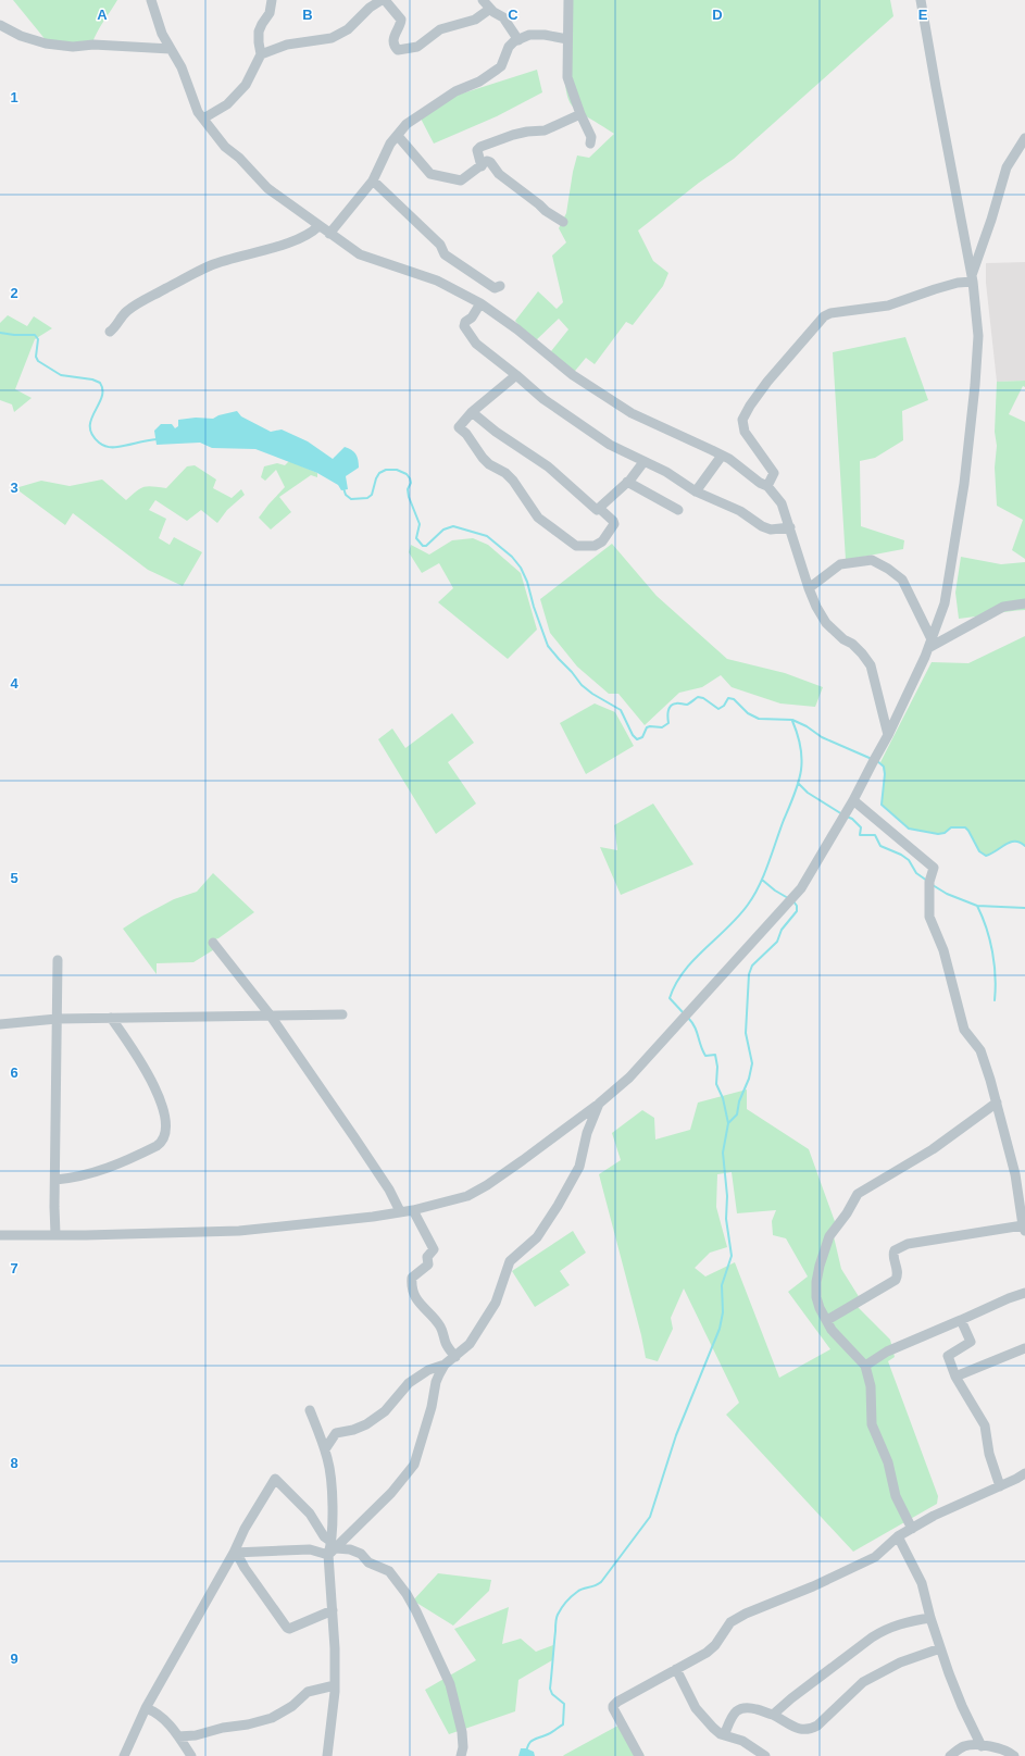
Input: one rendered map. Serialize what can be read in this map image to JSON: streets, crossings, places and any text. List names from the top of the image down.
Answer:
{
  "grid": {
    "columns": [
      "A",
      "B",
      "C",
      "D",
      "E"
    ],
    "rows": [
      "1",
      "2",
      "3",
      "4",
      "5",
      "6",
      "7",
      "8",
      "9"
    ]
  }
}
